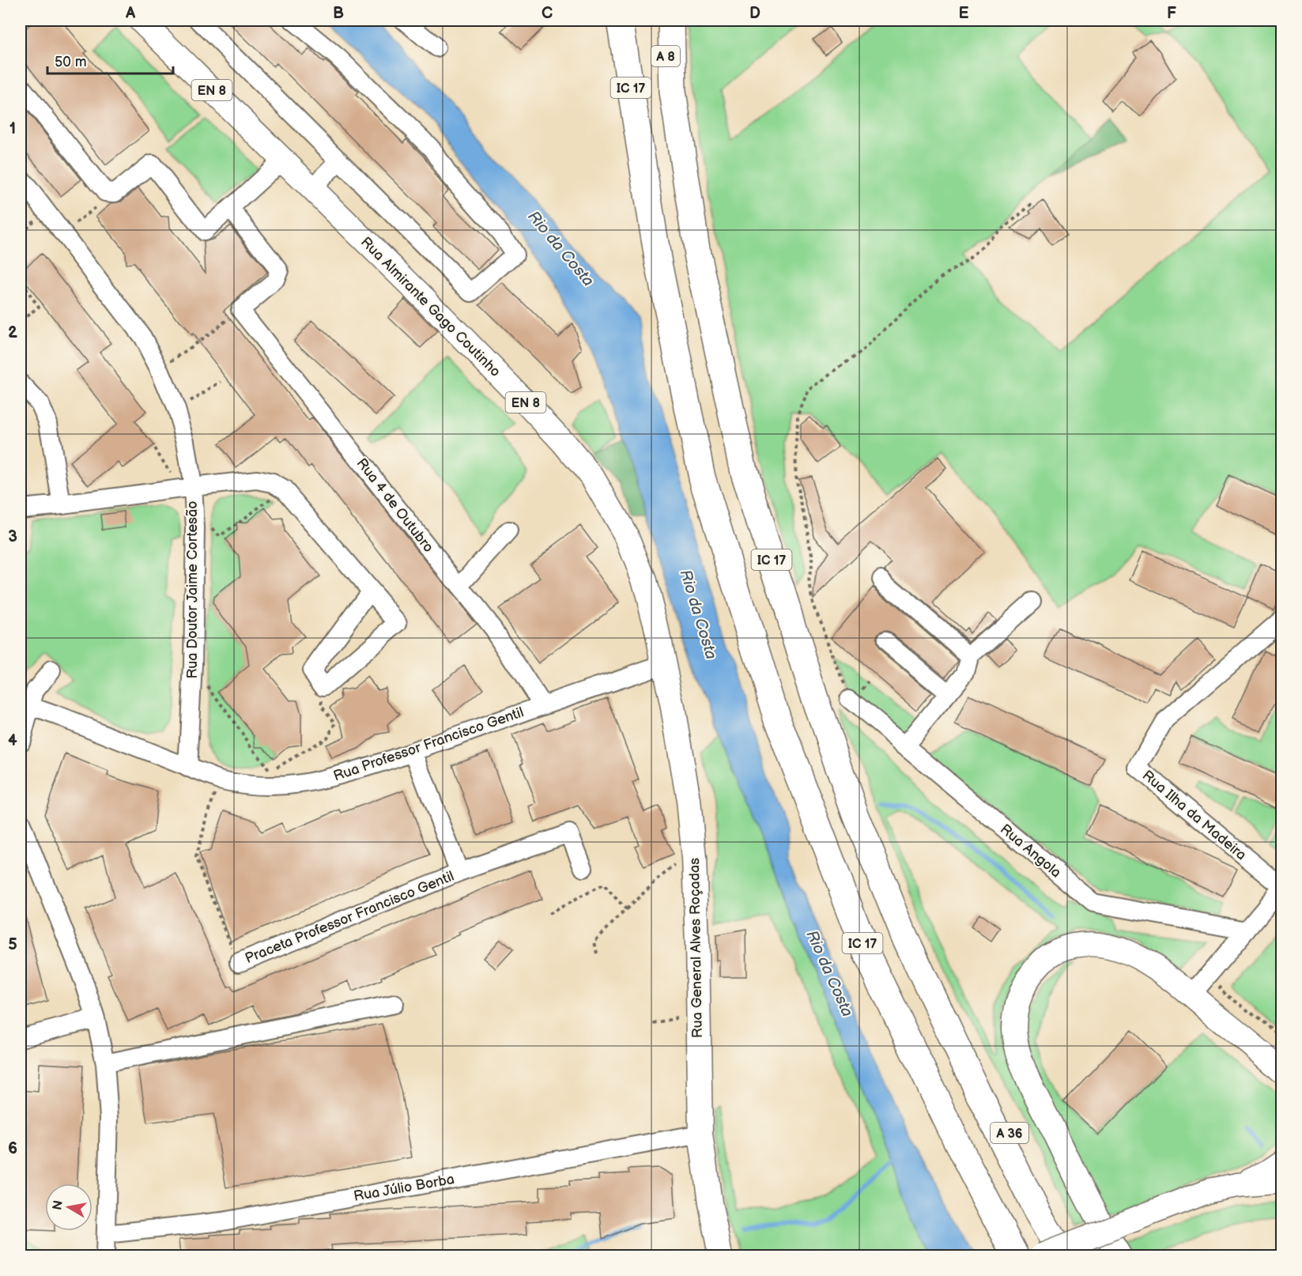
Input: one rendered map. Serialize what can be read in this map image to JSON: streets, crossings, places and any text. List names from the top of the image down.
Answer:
{
  "streets": {
    "highway": ["A 8", "IC 17", "A 36"],
    "main road": ["EN 8", "Rua Almirante Gago Coutinho", "Rua General Alves Roçadas"],
    "street": [
      "Rua 4 de Outubro",
      "Rua Doutor Jaime Cortesão",
      "Rua Professor Francisco Gentil",
      "Rua Ilha da Madeira",
      "Rua Angola",
      "Praceta Professor Francisco Gentil",
      "Rua Júlio Borba"
    ]
  },
  "crossings": [
    ["A 8", "IC 17"],
    ["IC 17", "A 36"],
    ["Rua Almirante Gago Coutinho", "Rua Professor Francisco Gentil"],
    ["Rua Almirante Gago Coutinho", "Rua General Alves Roçadas"],
    ["Rua 4 de Outubro", "Rua Professor Francisco Gentil"],
    ["Rua Doutor Jaime Cortesão", "Rua Professor Francisco Gentil"],
    ["Rua Professor Francisco Gentil", "Praceta Professor Francisco Gentil"],
    ["Rua Professor Francisco Gentil", "Rua General Alves Roçadas"],
    ["Rua General Alves Roçadas", "Rua Júlio Borba"]
  ],
  "water": ["Rio da Costa"],
  "scale_bar": "50 m",
  "north": "left",
  "grid": {
    "columns": [
      "A",
      "B",
      "C",
      "D",
      "E",
      "F"
    ],
    "rows": [
      "1",
      "2",
      "3",
      "4",
      "5",
      "6"
    ]
  }
}
